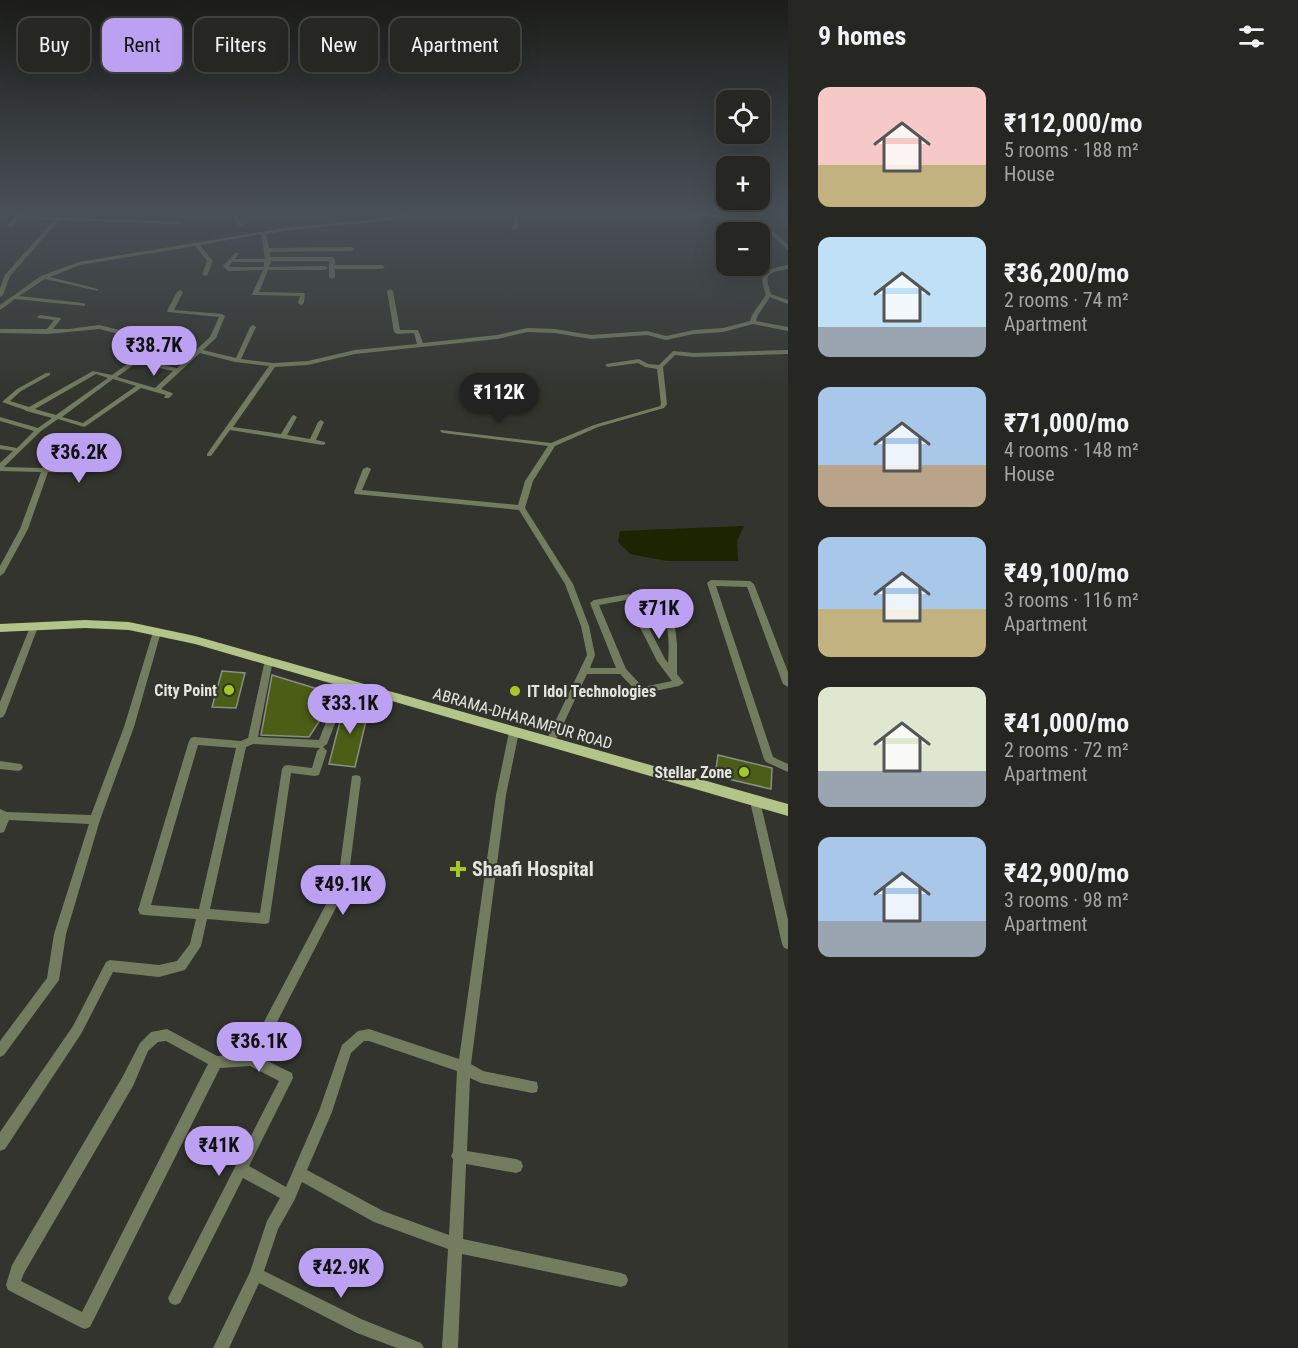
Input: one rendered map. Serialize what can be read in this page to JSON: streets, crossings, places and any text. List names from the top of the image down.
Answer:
{
  "streets": {
    "main road": ["ABRAMA-DHARAMPUR ROAD"]
  },
  "places": {
    "other": ["City Point", "IT Idol Technologies", "Stellar Zone"],
    "health": ["Shaafi Hospital"]
  },
  "page": {
    "heading": "9 homes",
    "chip": [
      "Buy",
      "Rent",
      "Filters",
      "New",
      "Apartment"
    ],
    "list": [
      {
        "name": "₹112,000/mo",
        "note": "5 rooms · 188 m² · House"
      },
      {
        "name": "₹36,200/mo",
        "note": "2 rooms · 74 m² · Apartment"
      },
      {
        "name": "₹71,000/mo",
        "note": "4 rooms · 148 m² · House"
      },
      {
        "name": "₹49,100/mo",
        "note": "3 rooms · 116 m² · Apartment"
      },
      {
        "name": "₹41,000/mo",
        "note": "2 rooms · 72 m² · Apartment"
      },
      {
        "name": "₹42,900/mo",
        "note": "3 rooms · 98 m² · Apartment"
      }
    ],
    "map_buttons": ["+", "−"],
    "price": [
      "₹38.7K",
      "₹112K",
      "₹36.2K",
      "₹71K",
      "₹33.1K",
      "₹49.1K",
      "₹36.1K",
      "₹41K",
      "₹42.9K"
    ]
  }
}
